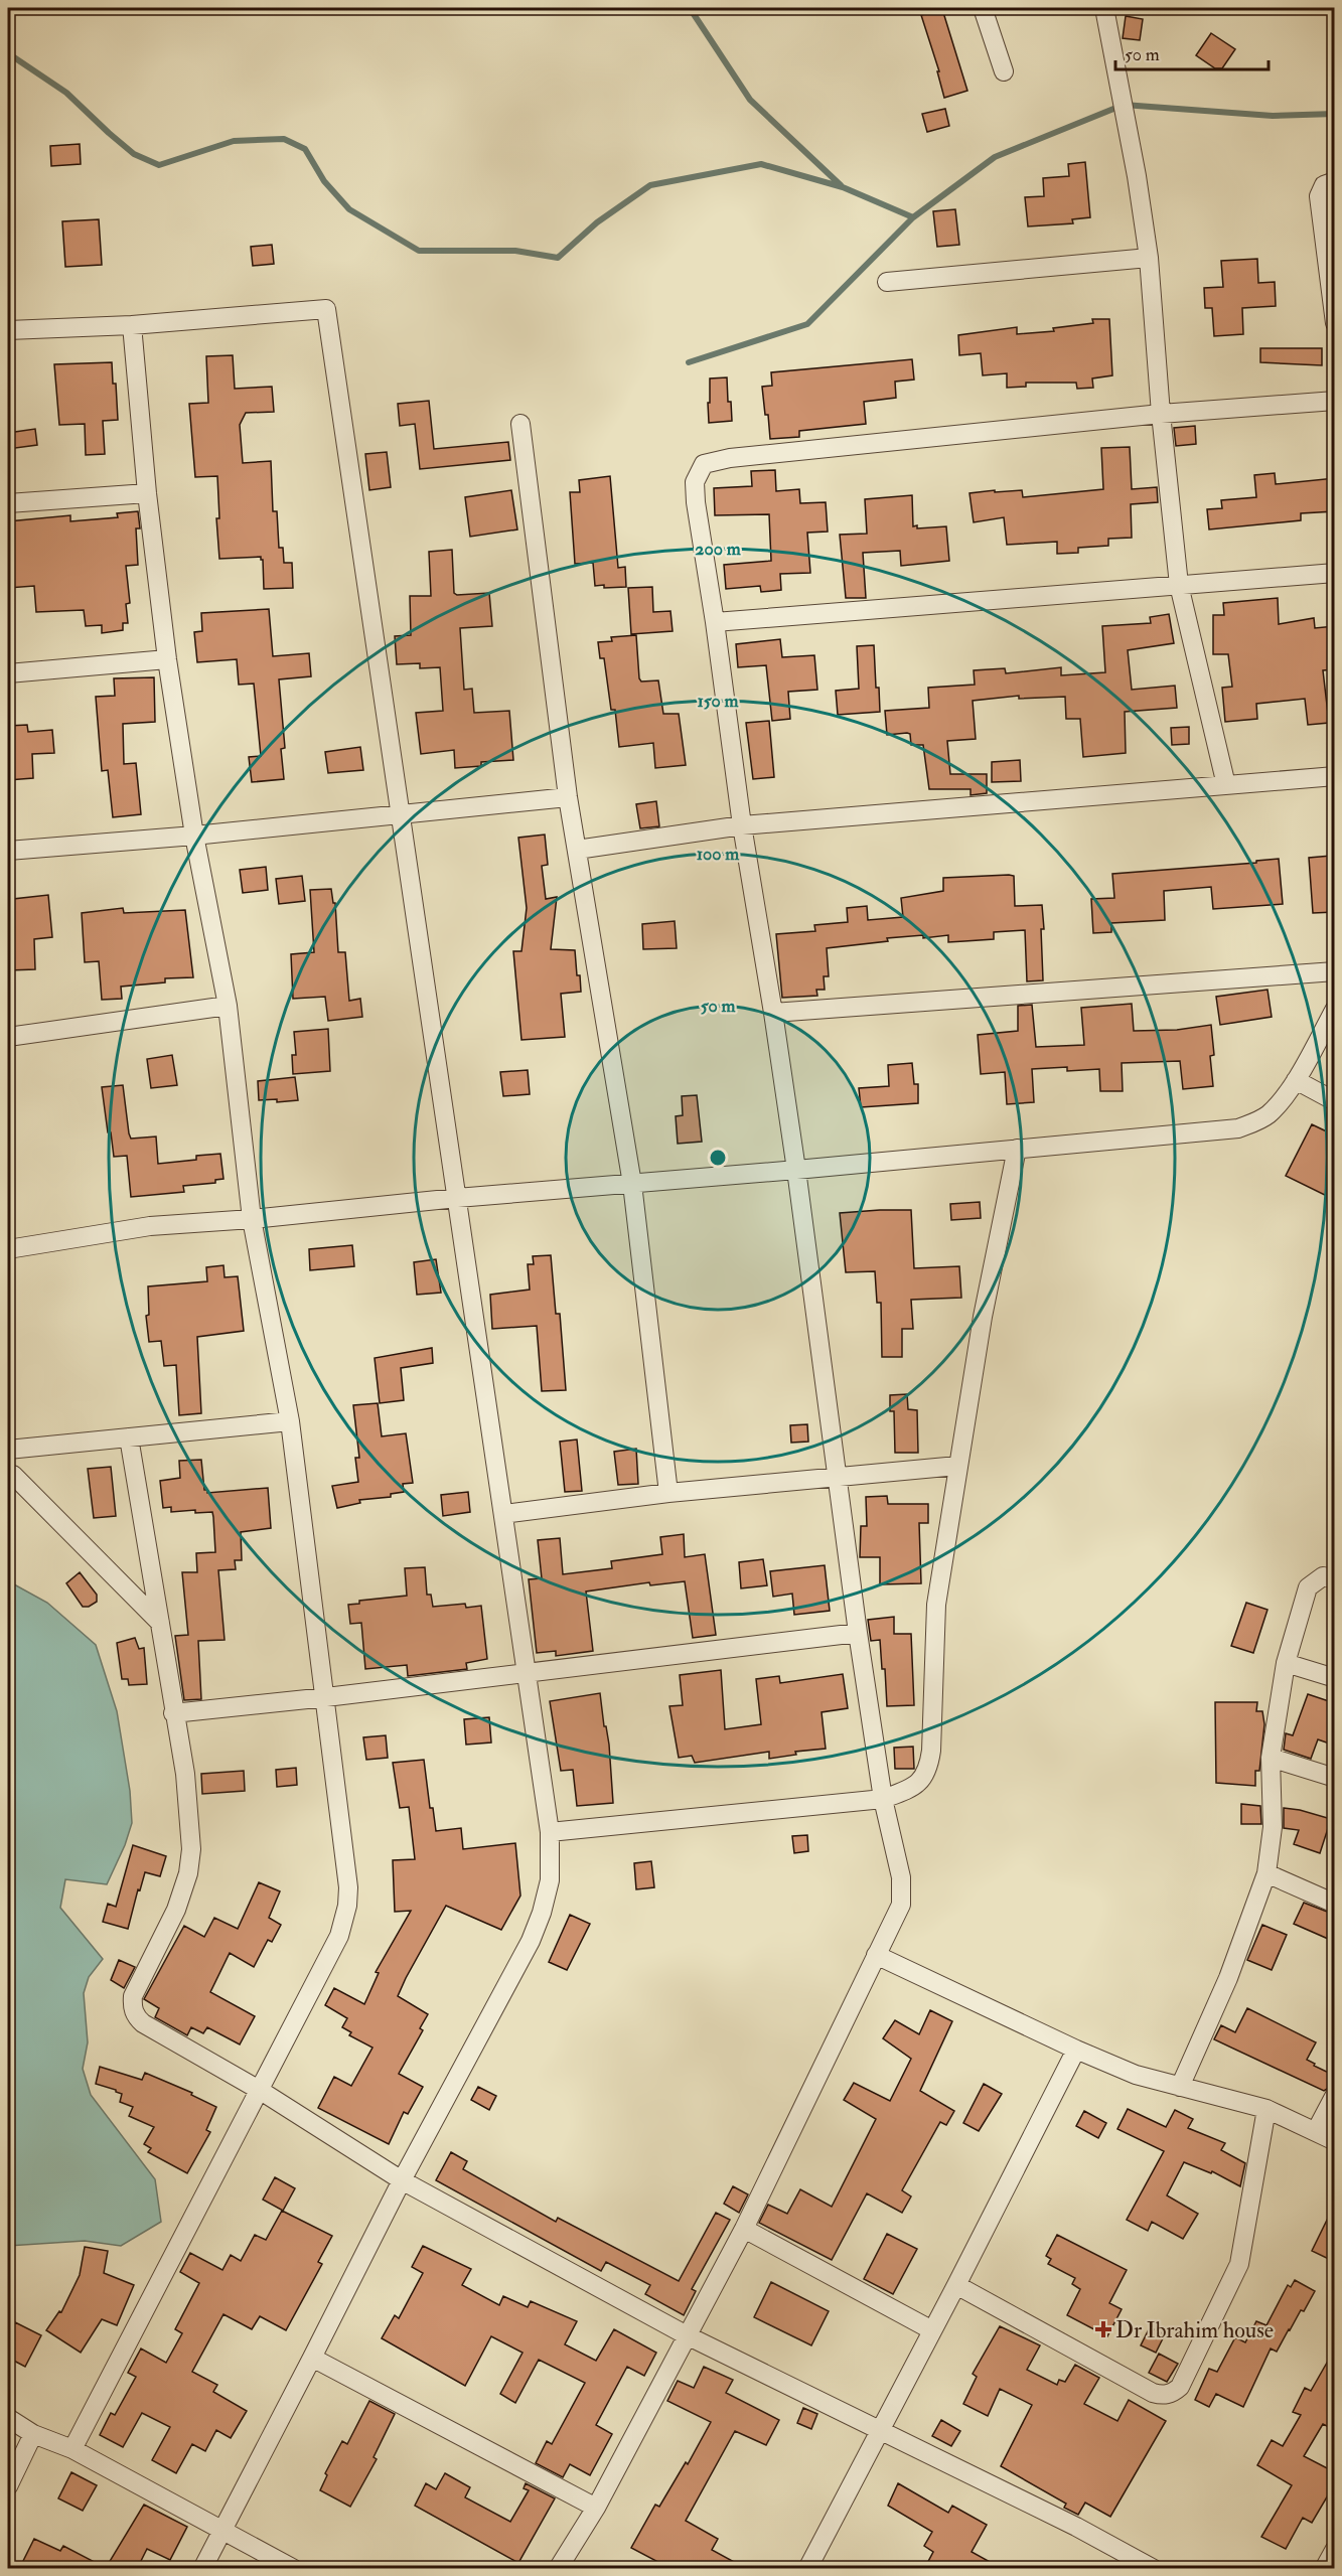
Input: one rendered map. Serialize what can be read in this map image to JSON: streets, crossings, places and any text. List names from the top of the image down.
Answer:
{
  "places": {
    "health": ["Dr Ibrahim house"]
  },
  "scale_bar": "50 m",
  "rings": [
    "200 m",
    "150 m",
    "100 m",
    "50 m"
  ]
}
